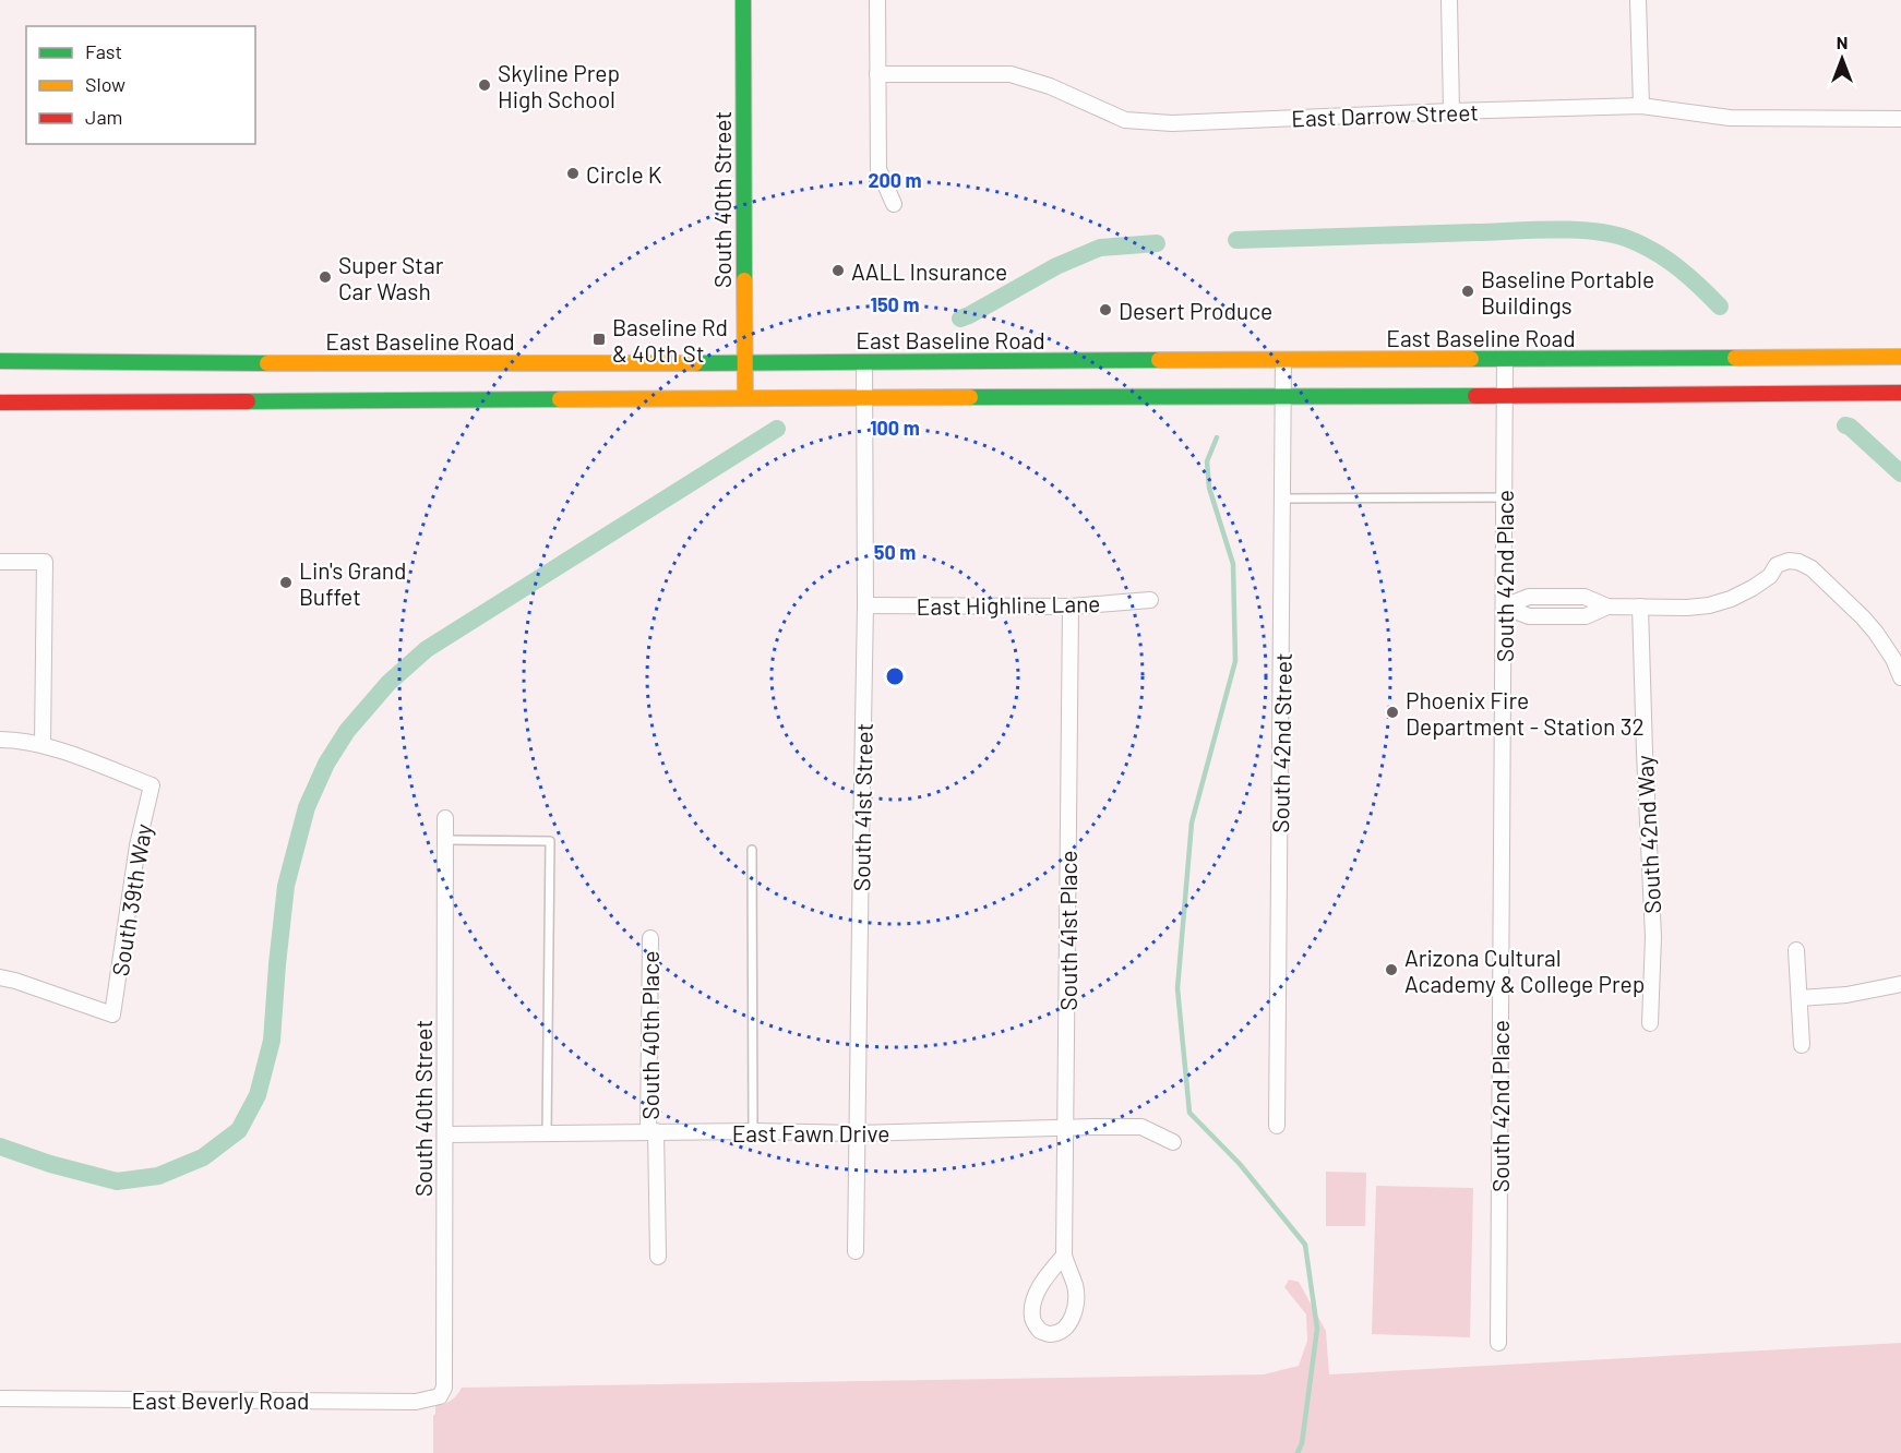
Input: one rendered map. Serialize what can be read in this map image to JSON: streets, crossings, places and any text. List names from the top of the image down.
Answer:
{
  "streets": {
    "main road": ["South 40th Street", "East Baseline Road"],
    "street": [
      "East Darrow Street",
      "South 42nd Place",
      "East Highline Lane",
      "South 42nd Street",
      "South 41st Street",
      "South 42nd Way",
      "South 39th Way",
      "South 41st Place",
      "South 40th Place",
      "East Fawn Drive",
      "East Beverly Road"
    ]
  },
  "crossings": [
    ["South 40th Street", "East Baseline Road"],
    ["South 40th Street", "East Fawn Drive"],
    ["South 40th Street", "East Beverly Road"],
    ["East Baseline Road", "South 42nd Place"],
    ["East Baseline Road", "South 42nd Street"],
    ["East Baseline Road", "South 41st Street"],
    ["East Highline Lane", "South 41st Street"],
    ["East Highline Lane", "South 41st Place"],
    ["South 41st Street", "East Fawn Drive"],
    ["South 41st Place", "East Fawn Drive"],
    ["South 40th Place", "East Fawn Drive"]
  ],
  "places": {
    "other": [
      "Skyline Prep High School",
      "Circle K",
      "AALL Insurance",
      "Super Star Car Wash",
      "Baseline Portable Buildings",
      "Desert Produce",
      "Lin's Grand Buffet",
      "Phoenix Fire Department - Station 32",
      "Arizona Cultural Academy & College Prep"
    ],
    "transit": ["Baseline Rd & 40th St"]
  },
  "legend": ["Fast", "Slow", "Jam"],
  "north": "top",
  "rings": [
    "200 m",
    "150 m",
    "100 m",
    "50 m"
  ]
}
